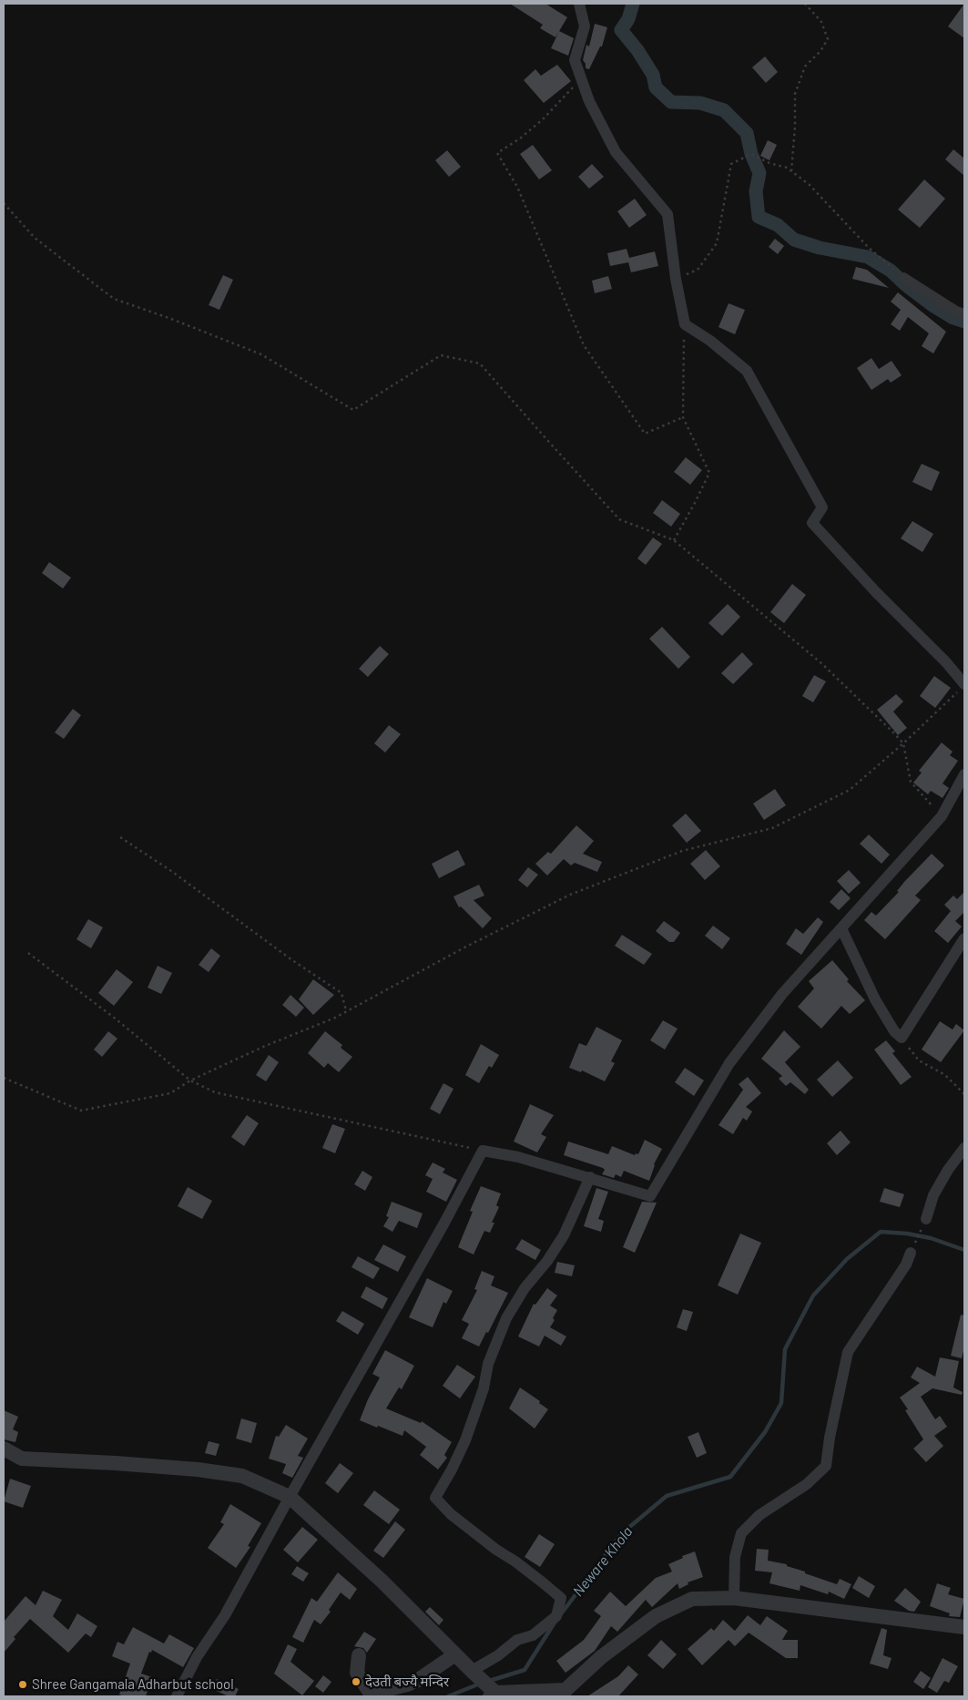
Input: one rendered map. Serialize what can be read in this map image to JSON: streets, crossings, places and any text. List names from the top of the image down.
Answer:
{
  "water": ["Neware Khola"],
  "places": ["देउती बज्यै मन्दिर", "Shree Gangamala Adharbut school"]
}
